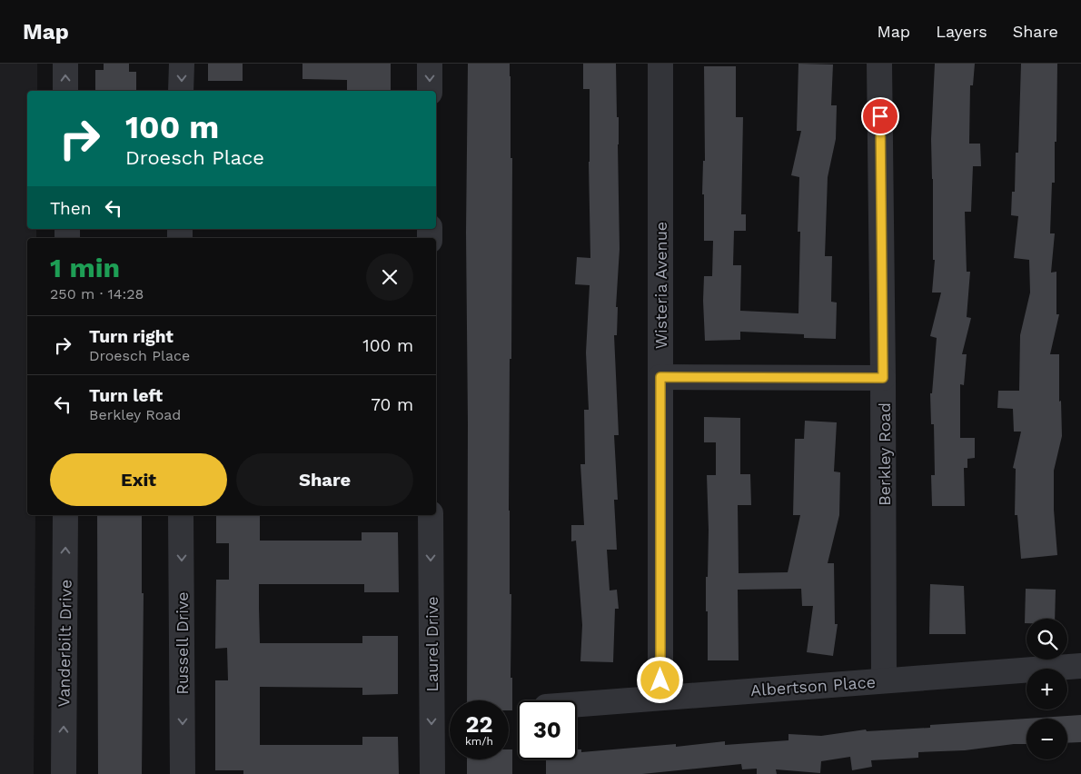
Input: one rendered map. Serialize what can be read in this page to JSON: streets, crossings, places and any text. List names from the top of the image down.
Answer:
{
  "streets": {
    "street": [
      "Wisteria Avenue",
      "Berkley Road",
      "Vanderbilt Drive",
      "Russell Drive",
      "Laurel Drive",
      "Albertson Place"
    ]
  },
  "crossings": [
    ["Wisteria Avenue", "Albertson Place"],
    ["Berkley Road", "Albertson Place"]
  ],
  "one_way": ["Vanderbilt Drive", "Russell Drive", "Laurel Drive"],
  "page": {
    "header": "Map",
    "nav": ["Map", "Layers", "Share"],
    "turn": ["100 m", "Droesch Place"],
    "then": "Then",
    "heading": ["1 min", "250 m · 14:28"],
    "list": [
      {
        "name": "Turn right",
        "note": "Droesch Place",
        "value": "100 m"
      },
      {
        "name": "Turn left",
        "note": "Berkley Road",
        "value": "70 m"
      }
    ],
    "buttons": ["Exit", "Share"],
    "map_buttons": ["+", "−"],
    "speed": "22 km/h",
    "limit": "30"
  }
}
